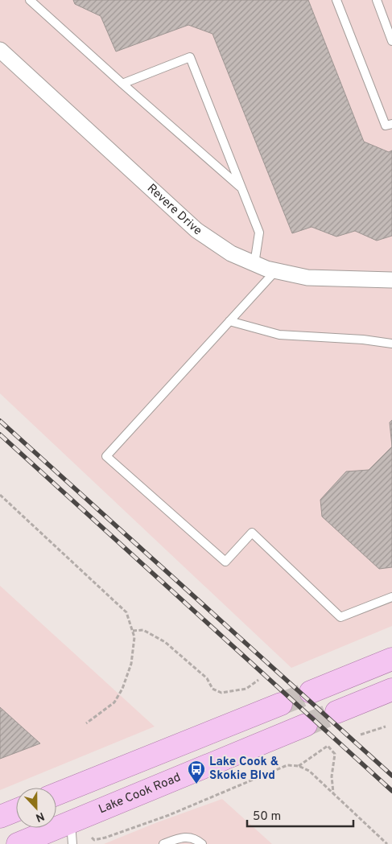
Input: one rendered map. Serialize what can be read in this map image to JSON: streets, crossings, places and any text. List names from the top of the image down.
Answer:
{
  "streets": {
    "main road": ["Lake Cook Road"],
    "street": ["Revere Drive"]
  },
  "places": {
    "bus stop": ["Lake Cook & Skokie Blvd"]
  },
  "scale_bar": "50 m",
  "north": "bottom"
}
